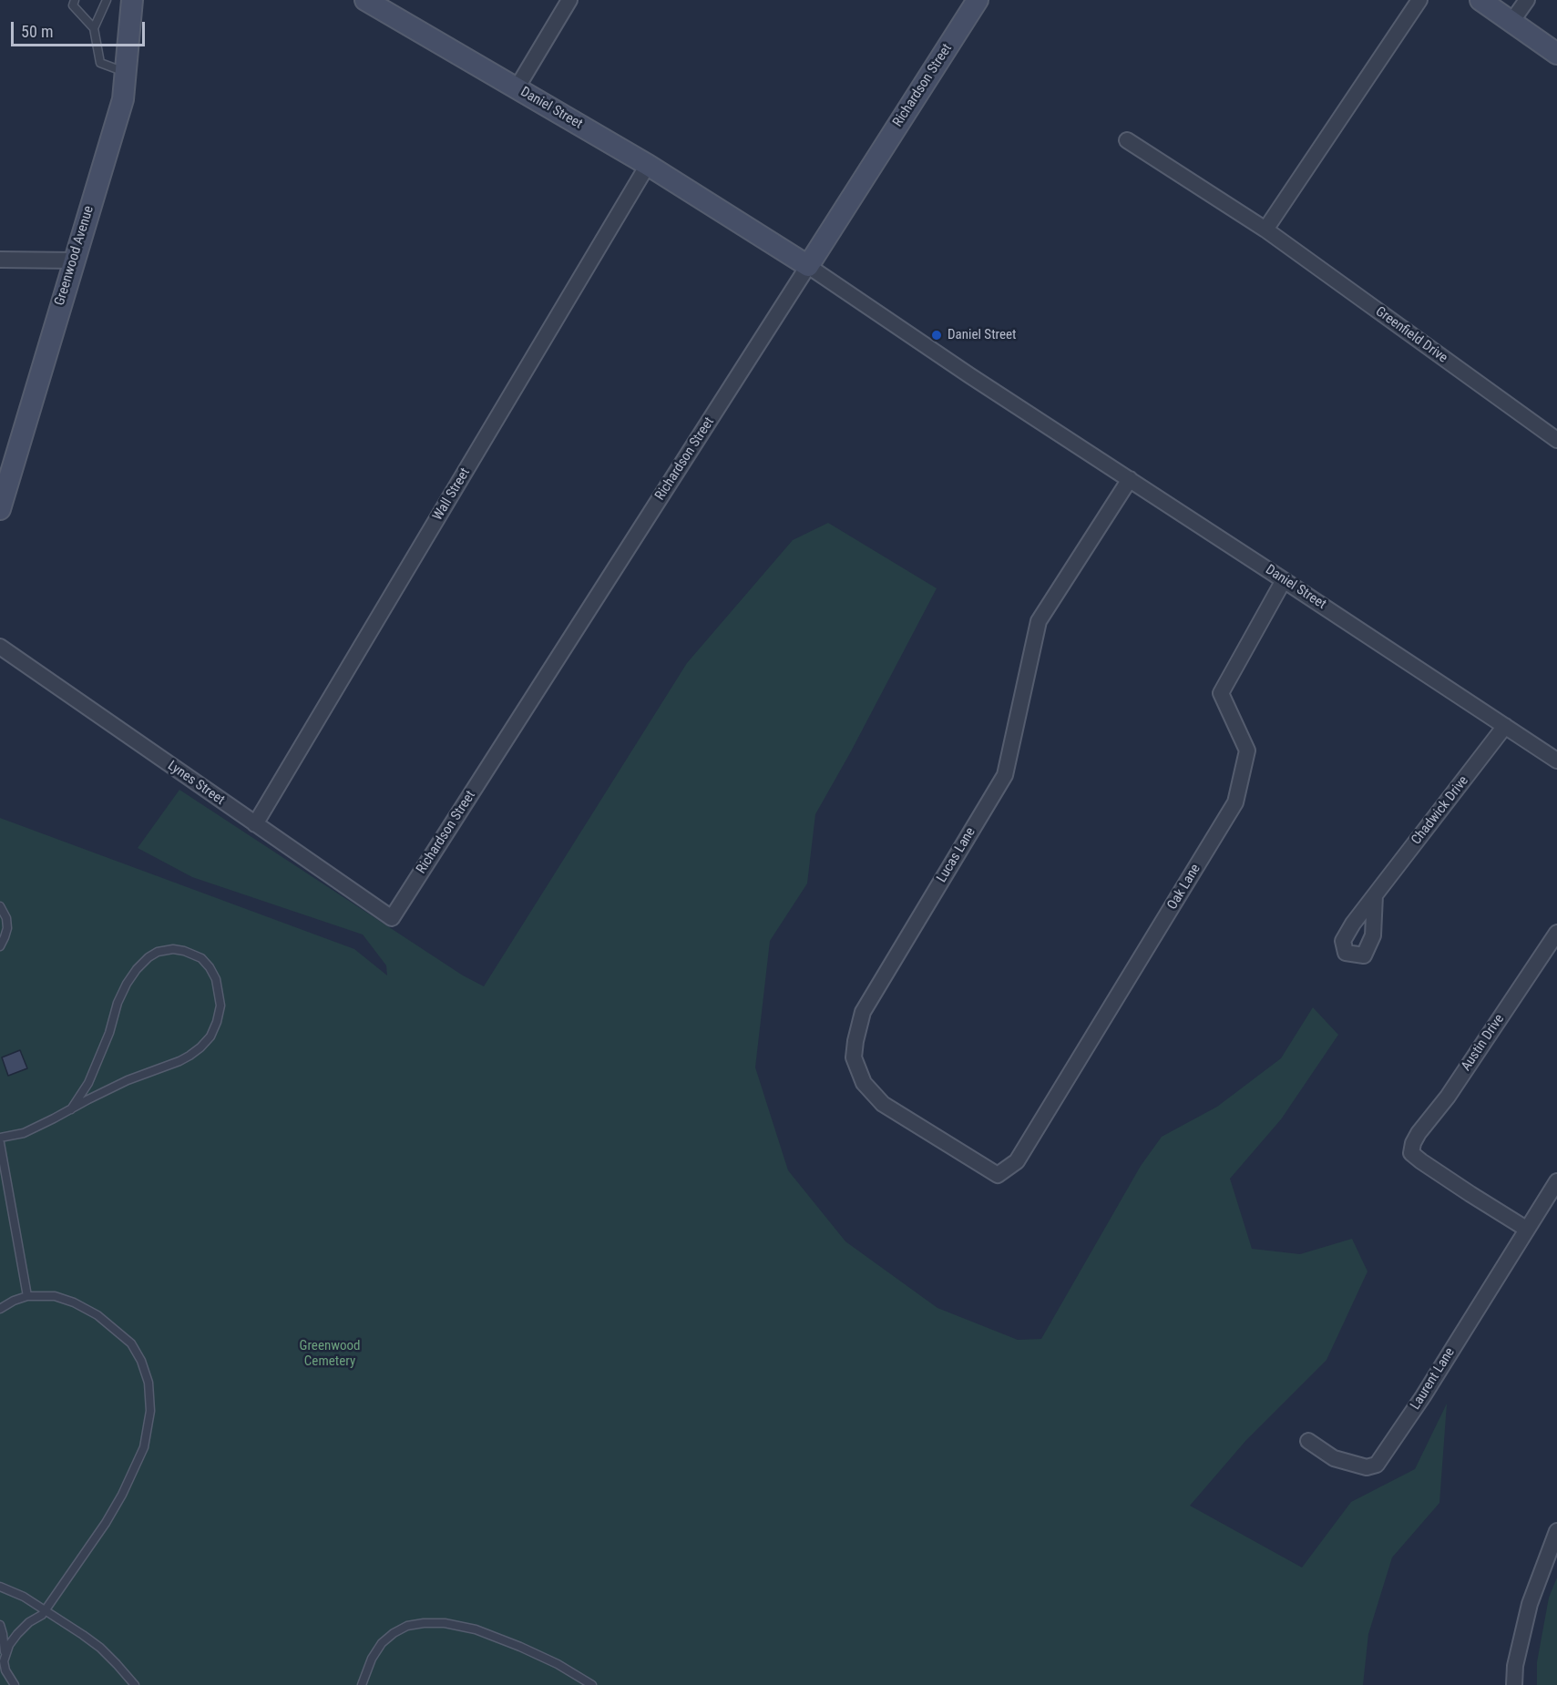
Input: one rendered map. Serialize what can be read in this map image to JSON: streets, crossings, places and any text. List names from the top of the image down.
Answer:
{
  "streets": {
    "street": [
      "Richardson Street",
      "Daniel Street",
      "Greenwood Avenue",
      "Greenfield Drive",
      "Wall Street",
      "Lynes Street",
      "Chadwick Drive",
      "Lucas Lane",
      "Oak Lane",
      "Austin Drive",
      "Laurent Lane"
    ]
  },
  "crossings": [
    ["Richardson Street", "Daniel Street"],
    ["Richardson Street", "Lynes Street"],
    ["Daniel Street", "Wall Street"],
    ["Daniel Street", "Chadwick Drive"],
    ["Daniel Street", "Lucas Lane"],
    ["Daniel Street", "Oak Lane"],
    ["Wall Street", "Lynes Street"],
    ["Lucas Lane", "Oak Lane"],
    ["Austin Drive", "Laurent Lane"]
  ],
  "parks": ["Greenwood Cemetery"],
  "places": ["Daniel Street"],
  "scale_bar": "50 m"
}
